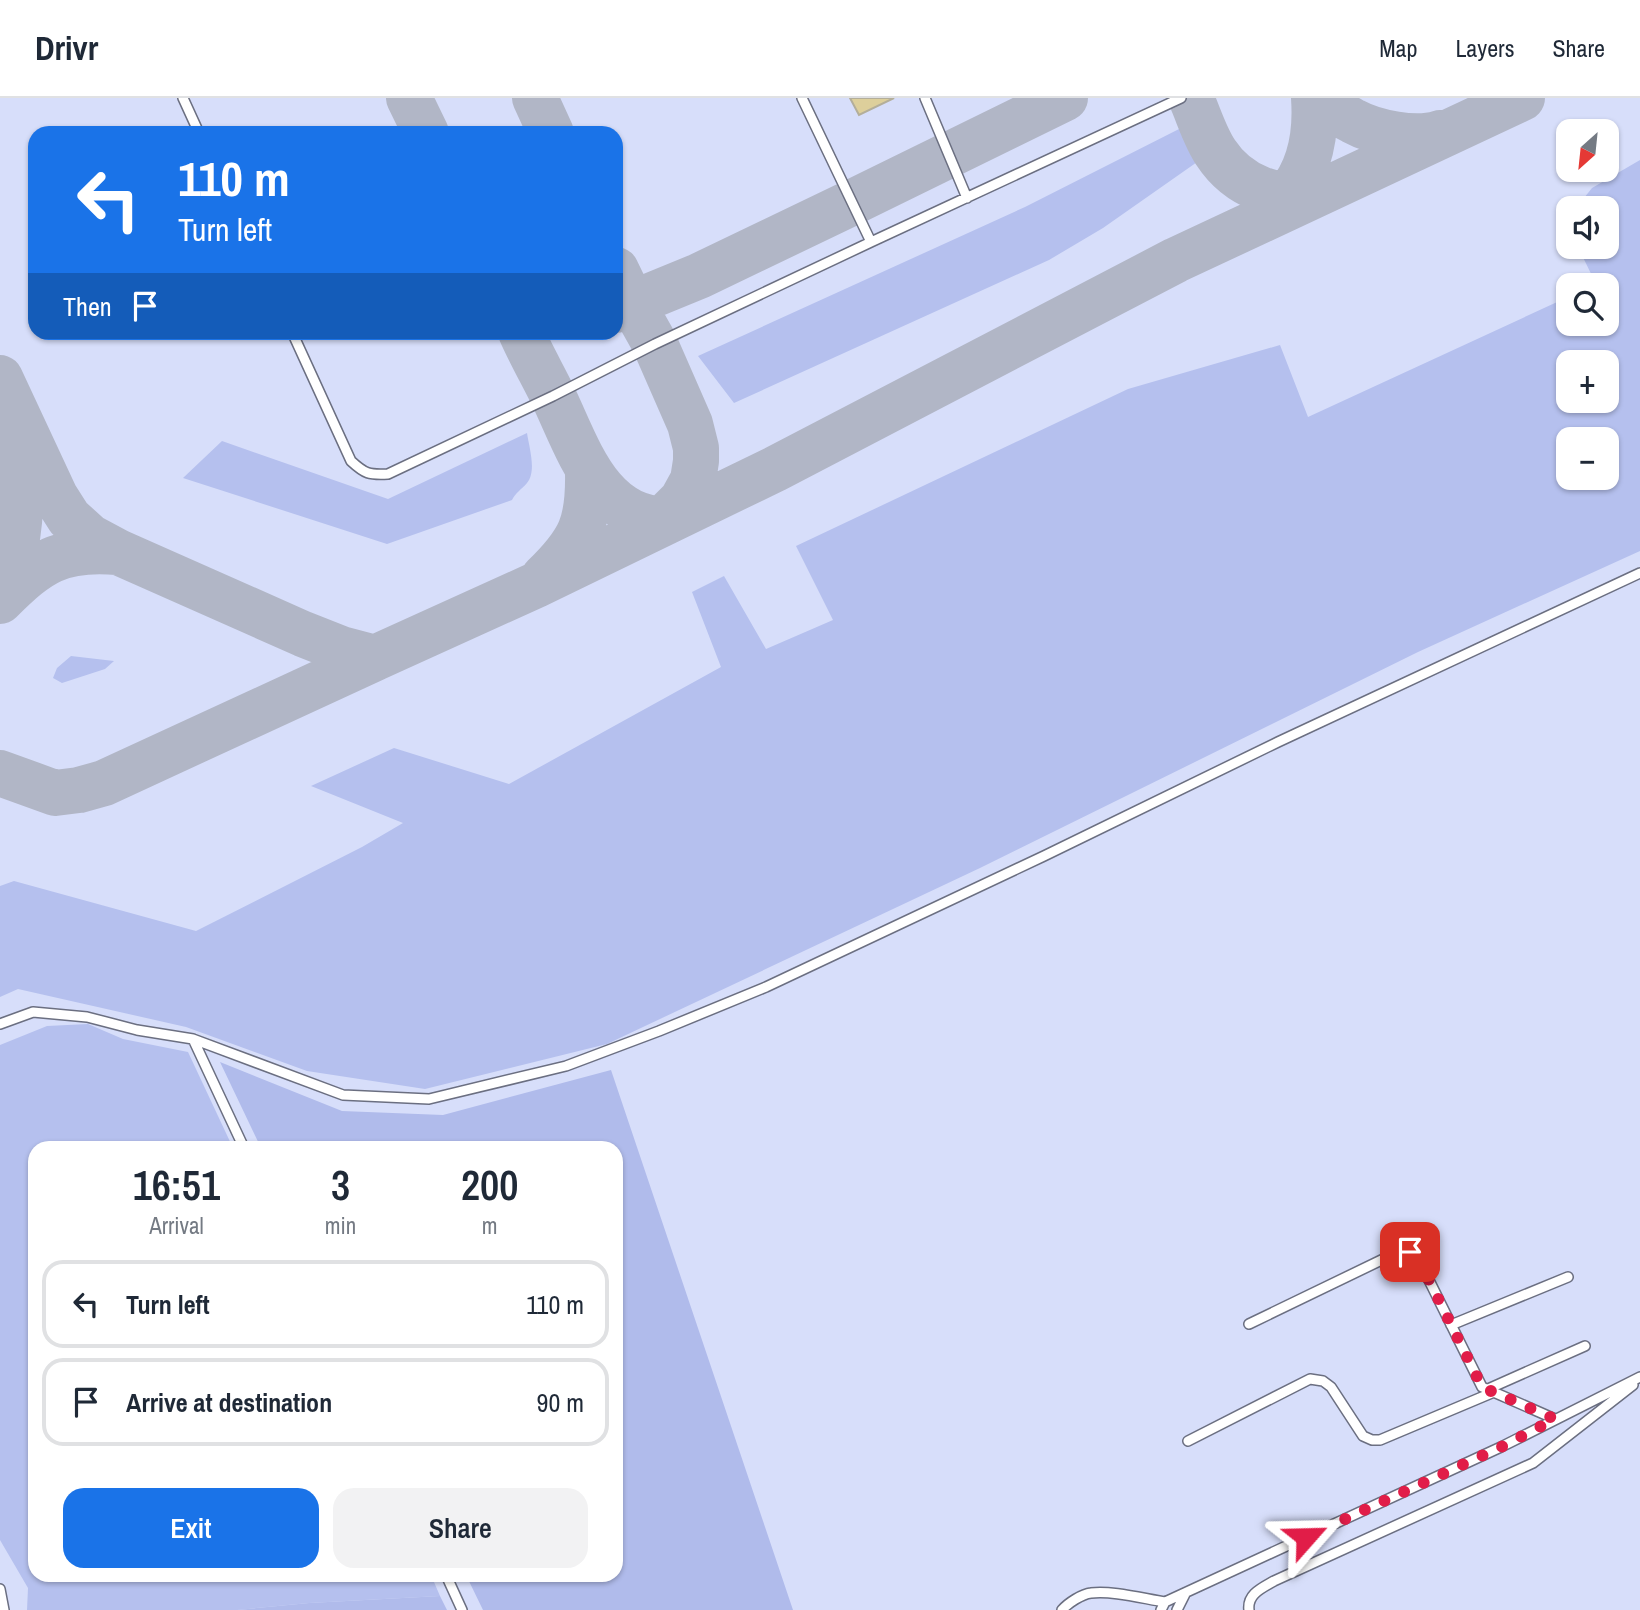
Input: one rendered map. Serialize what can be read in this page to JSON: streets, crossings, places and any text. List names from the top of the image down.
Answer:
{
  "north": "bottom left",
  "page": {
    "header": "Drivr",
    "nav": ["Map", "Layers", "Share"],
    "map_buttons": ["+", "−"],
    "turn": ["110 m", "Turn left"],
    "then": "Then",
    "eta": [
      "16:51",
      "Arrival",
      "3",
      "min",
      "200",
      "m"
    ],
    "list": [
      {
        "name": "Turn left",
        "value": "110 m"
      },
      {
        "name": "Arrive at destination",
        "value": "90 m"
      }
    ],
    "buttons": ["Exit", "Share"]
  }
}
